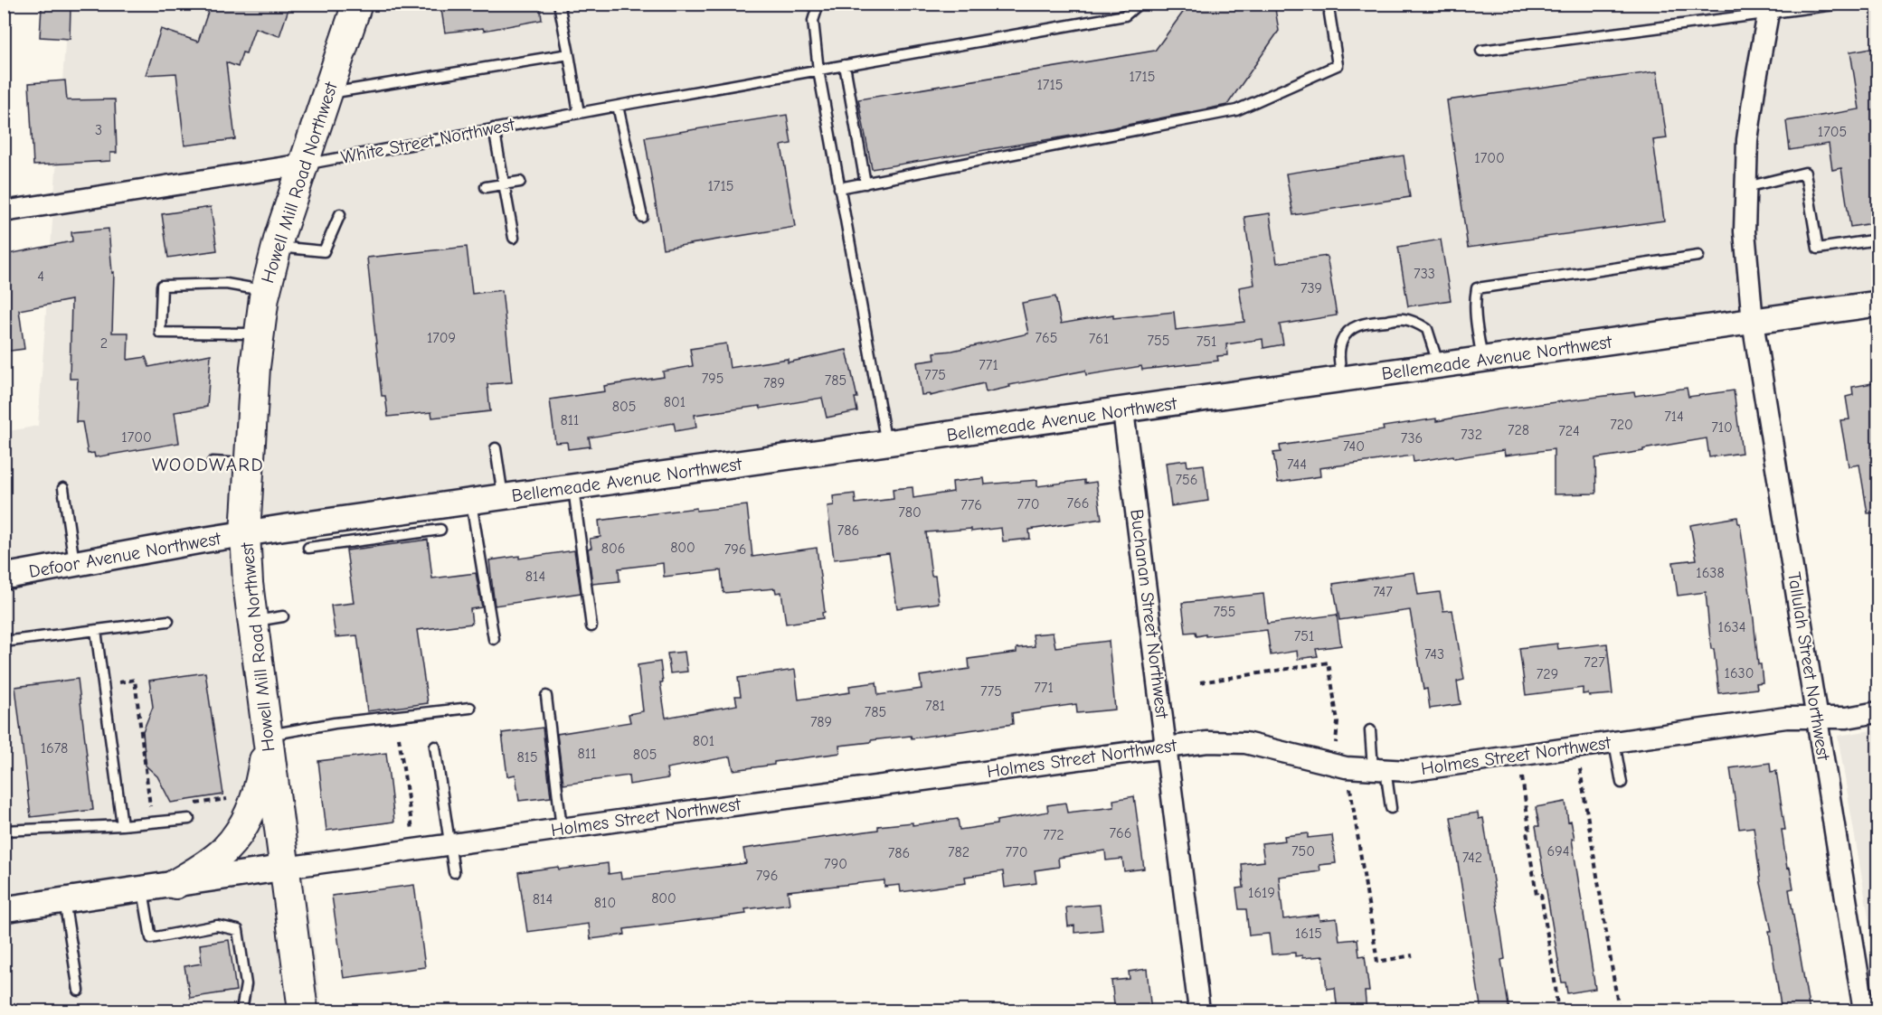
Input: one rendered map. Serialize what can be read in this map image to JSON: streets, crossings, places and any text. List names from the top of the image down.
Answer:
{
  "streets": {
    "main road": ["Howell Mill Road Northwest"],
    "street": [
      "White Street Northwest",
      "Bellemeade Avenue Northwest",
      "Defoor Avenue Northwest",
      "Buchanan Street Northwest",
      "Tallulah Street Northwest",
      "Holmes Street Northwest"
    ]
  },
  "crossings": [
    ["White Street Northwest", "Howell Mill Road Northwest"],
    ["Howell Mill Road Northwest", "Bellemeade Avenue Northwest"],
    ["Howell Mill Road Northwest", "Defoor Avenue Northwest"],
    ["Howell Mill Road Northwest", "Holmes Street Northwest"],
    ["Bellemeade Avenue Northwest", "Defoor Avenue Northwest"],
    ["Bellemeade Avenue Northwest", "Buchanan Street Northwest"],
    ["Bellemeade Avenue Northwest", "Tallulah Street Northwest"],
    ["Buchanan Street Northwest", "Holmes Street Northwest"],
    ["Tallulah Street Northwest", "Holmes Street Northwest"]
  ],
  "districts": ["WOODWARD"],
  "house_numbers": [
    "1715",
    "1715",
    "3",
    "1705",
    "1700",
    "1715",
    "733",
    "4",
    "739",
    "1709",
    "765",
    "761",
    "755",
    "751",
    "2",
    "771",
    "775",
    "795",
    "785",
    "789",
    "801",
    "805",
    "714",
    "811",
    "720",
    "710",
    "728",
    "724",
    "732",
    "1700",
    "736",
    "740",
    "744",
    "756",
    "766",
    "770",
    "776",
    "780",
    "786",
    "800",
    "806",
    "796",
    "1638",
    "814",
    "747",
    "755",
    "1634",
    "751",
    "743",
    "727",
    "1630",
    "729",
    "771",
    "775",
    "781",
    "785",
    "789",
    "801",
    "1678",
    "811",
    "805",
    "815",
    "766",
    "772",
    "750",
    "694",
    "782",
    "770",
    "786",
    "742",
    "790",
    "796",
    "1619",
    "800",
    "814",
    "810",
    "1615"
  ]
}
